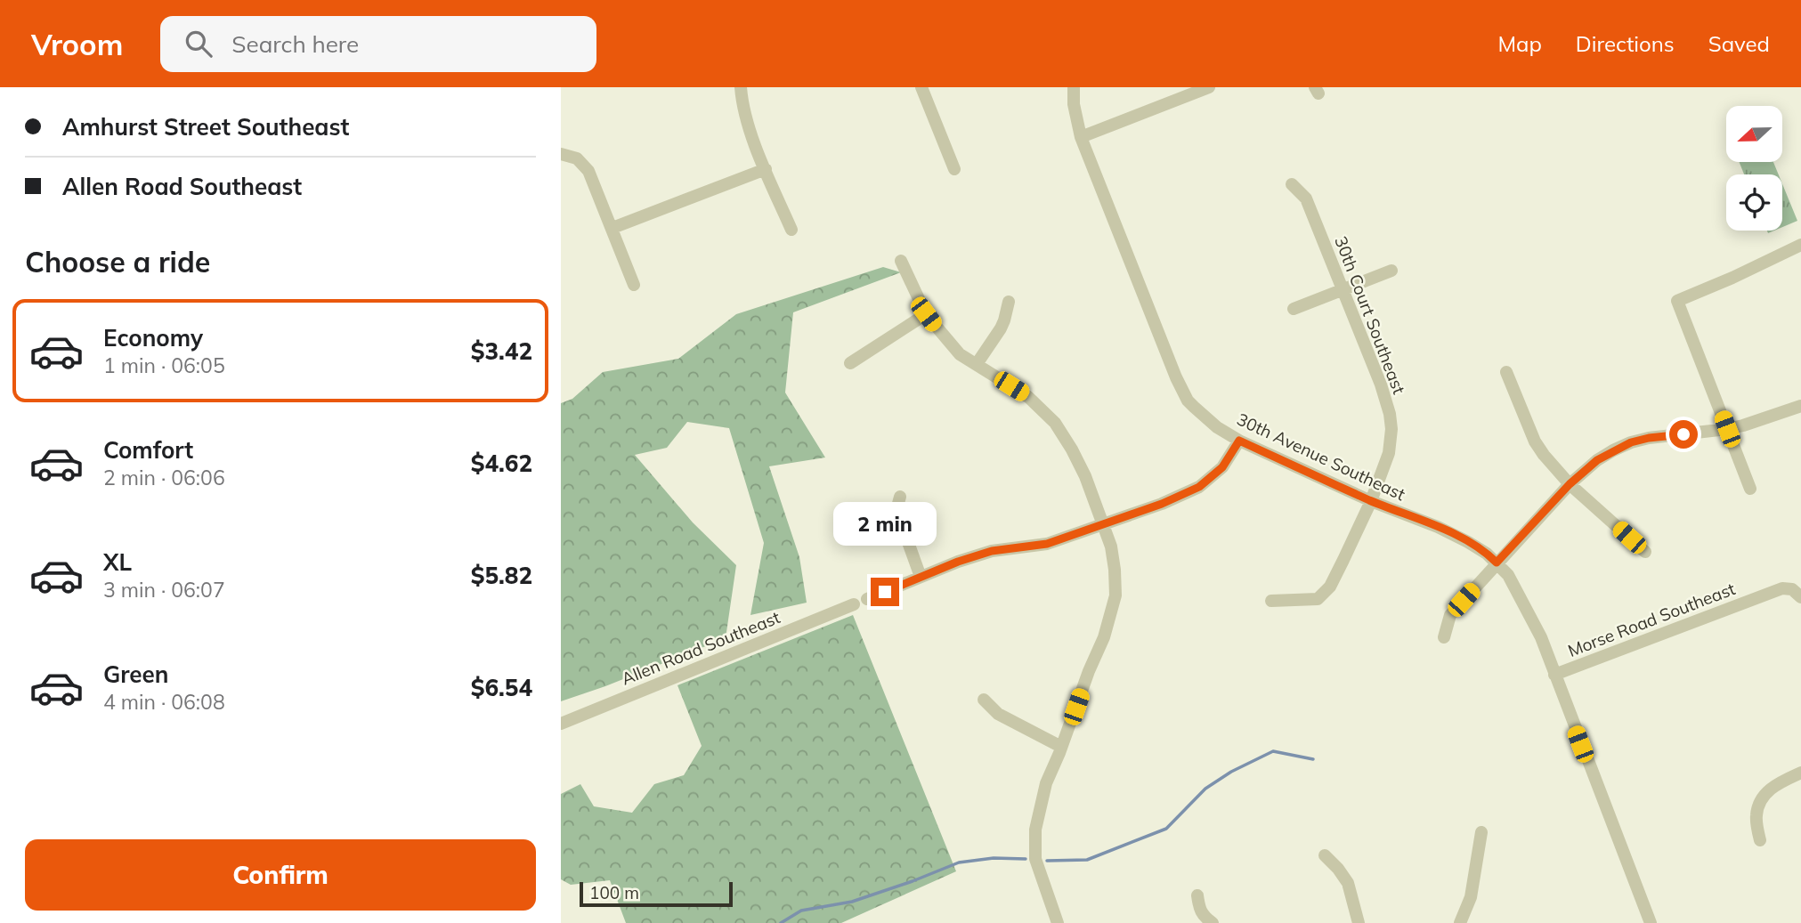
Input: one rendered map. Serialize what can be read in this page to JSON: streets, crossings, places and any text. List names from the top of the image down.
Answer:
{
  "streets": {
    "street": [
      "30th Court Southeast",
      "30th Avenue Southeast",
      "Morse Road Southeast",
      "Allen Road Southeast"
    ]
  },
  "crossings": [
    ["30th Court Southeast", "30th Avenue Southeast"],
    ["30th Avenue Southeast", "Morse Road Southeast"]
  ],
  "scale_bar": "100 m",
  "north": "left",
  "page": {
    "header": "Vroom",
    "search": "Search here",
    "nav": ["Map", "Directions", "Saved"],
    "banner": ["Amhurst Street Southeast", "Allen Road Southeast"],
    "heading": "Choose a ride",
    "list": [
      {
        "name": "Economy",
        "note": "1 min · 06:05",
        "value": "$3.42"
      },
      {
        "name": "Comfort",
        "note": "2 min · 06:06",
        "value": "$4.62"
      },
      {
        "name": "XL",
        "note": "3 min · 06:07",
        "value": "$5.82"
      },
      {
        "name": "Green",
        "note": "4 min · 06:08",
        "value": "$6.54"
      }
    ],
    "bubble": "2 min",
    "buttons": "Confirm",
    "scale": "100 m"
  }
}
